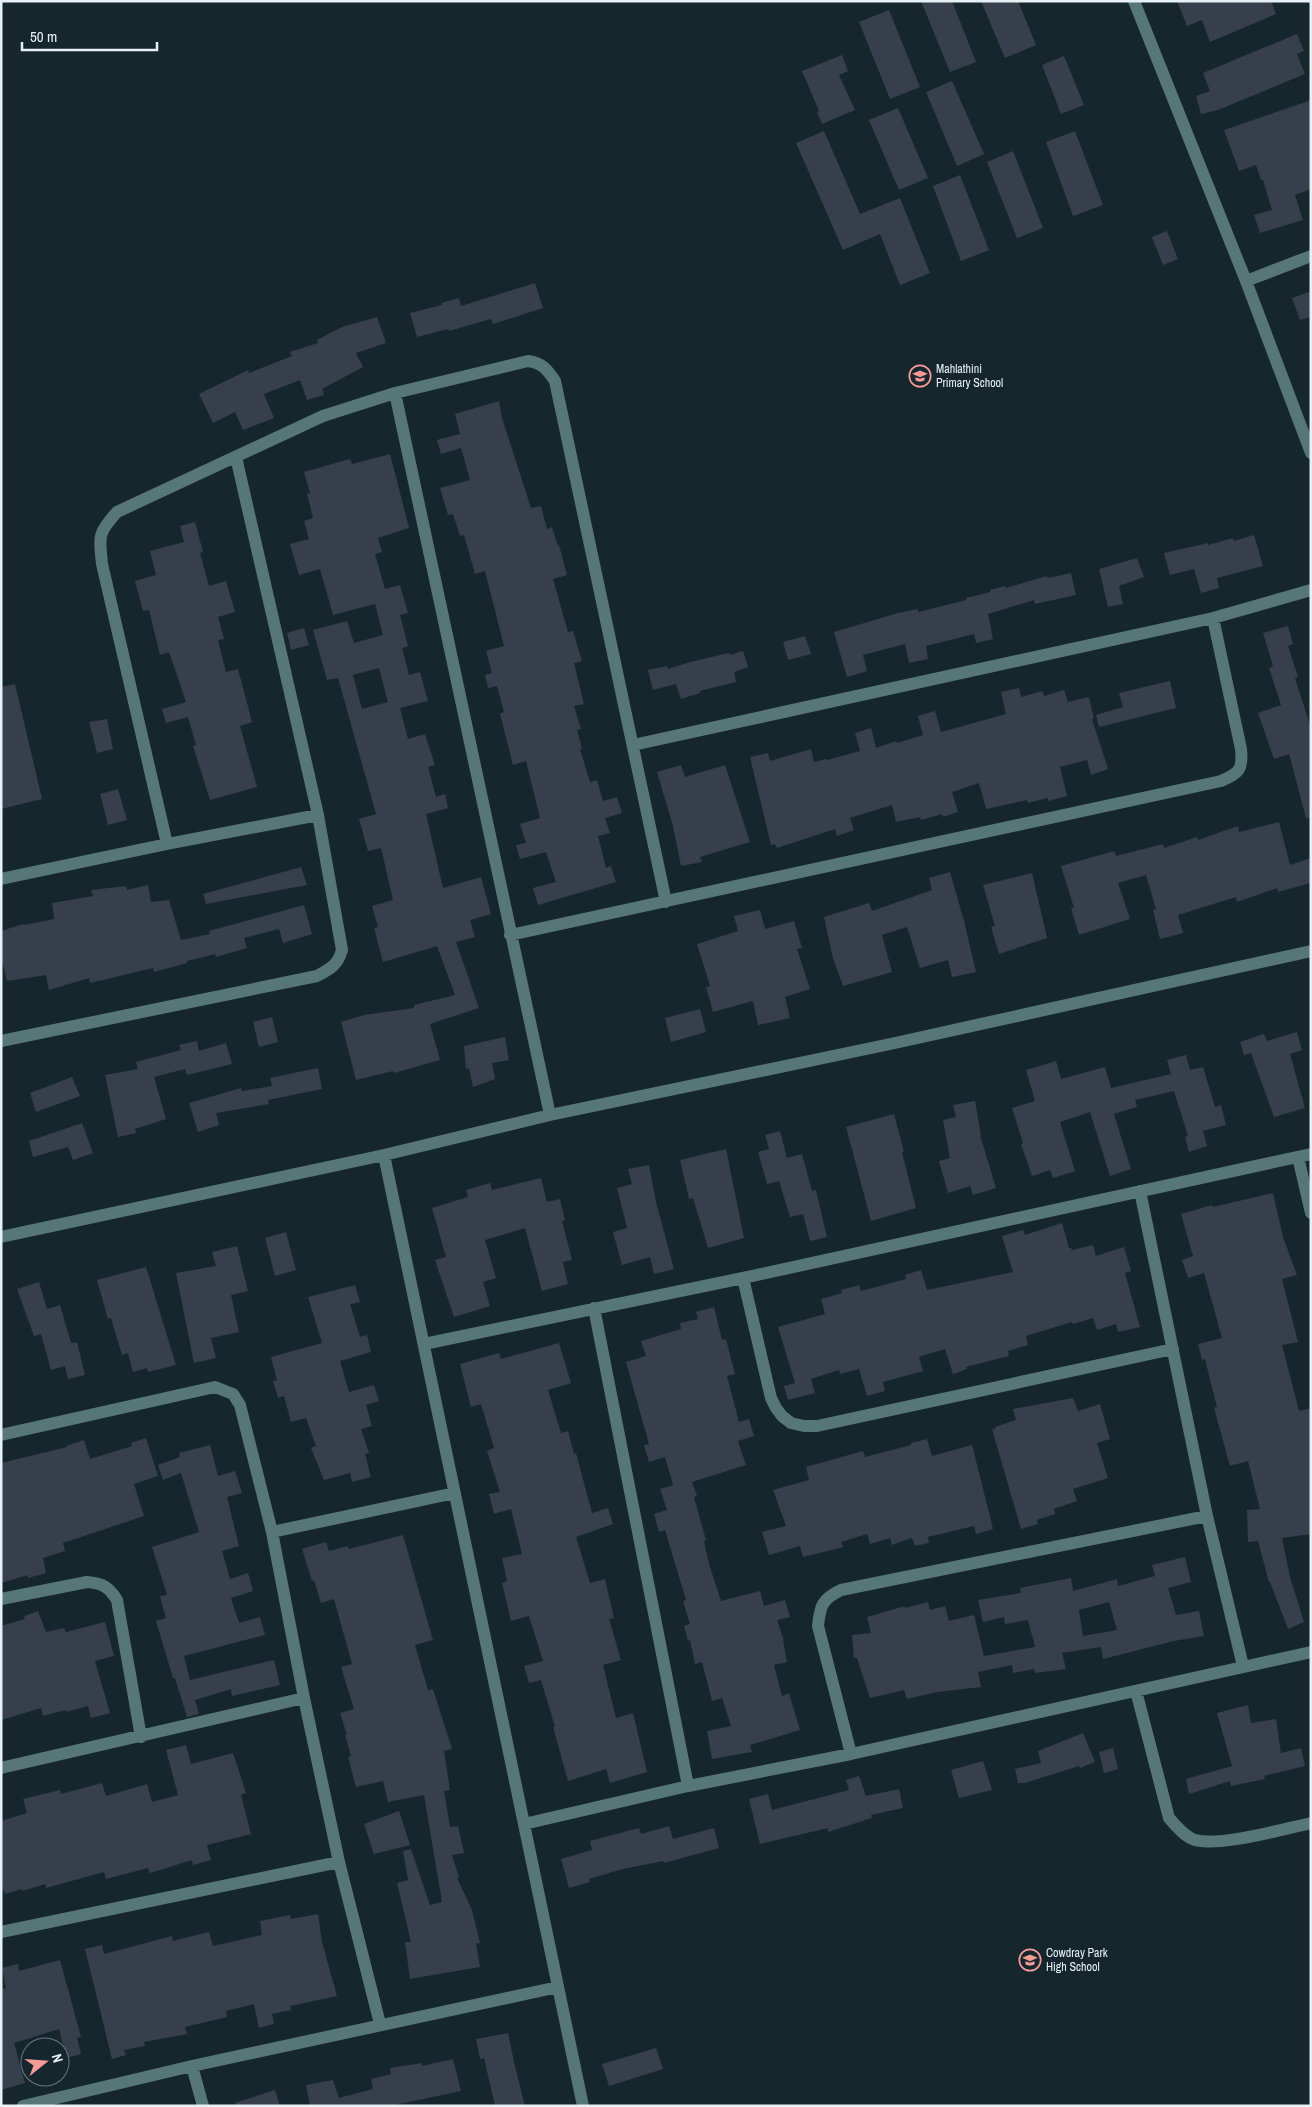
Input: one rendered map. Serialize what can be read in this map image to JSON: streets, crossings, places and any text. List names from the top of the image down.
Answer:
{
  "places": {
    "school or university": ["Mahlathini Primary School", "Cowdray Park High School"]
  },
  "scale_bar": "50 m",
  "north": "right"
}
